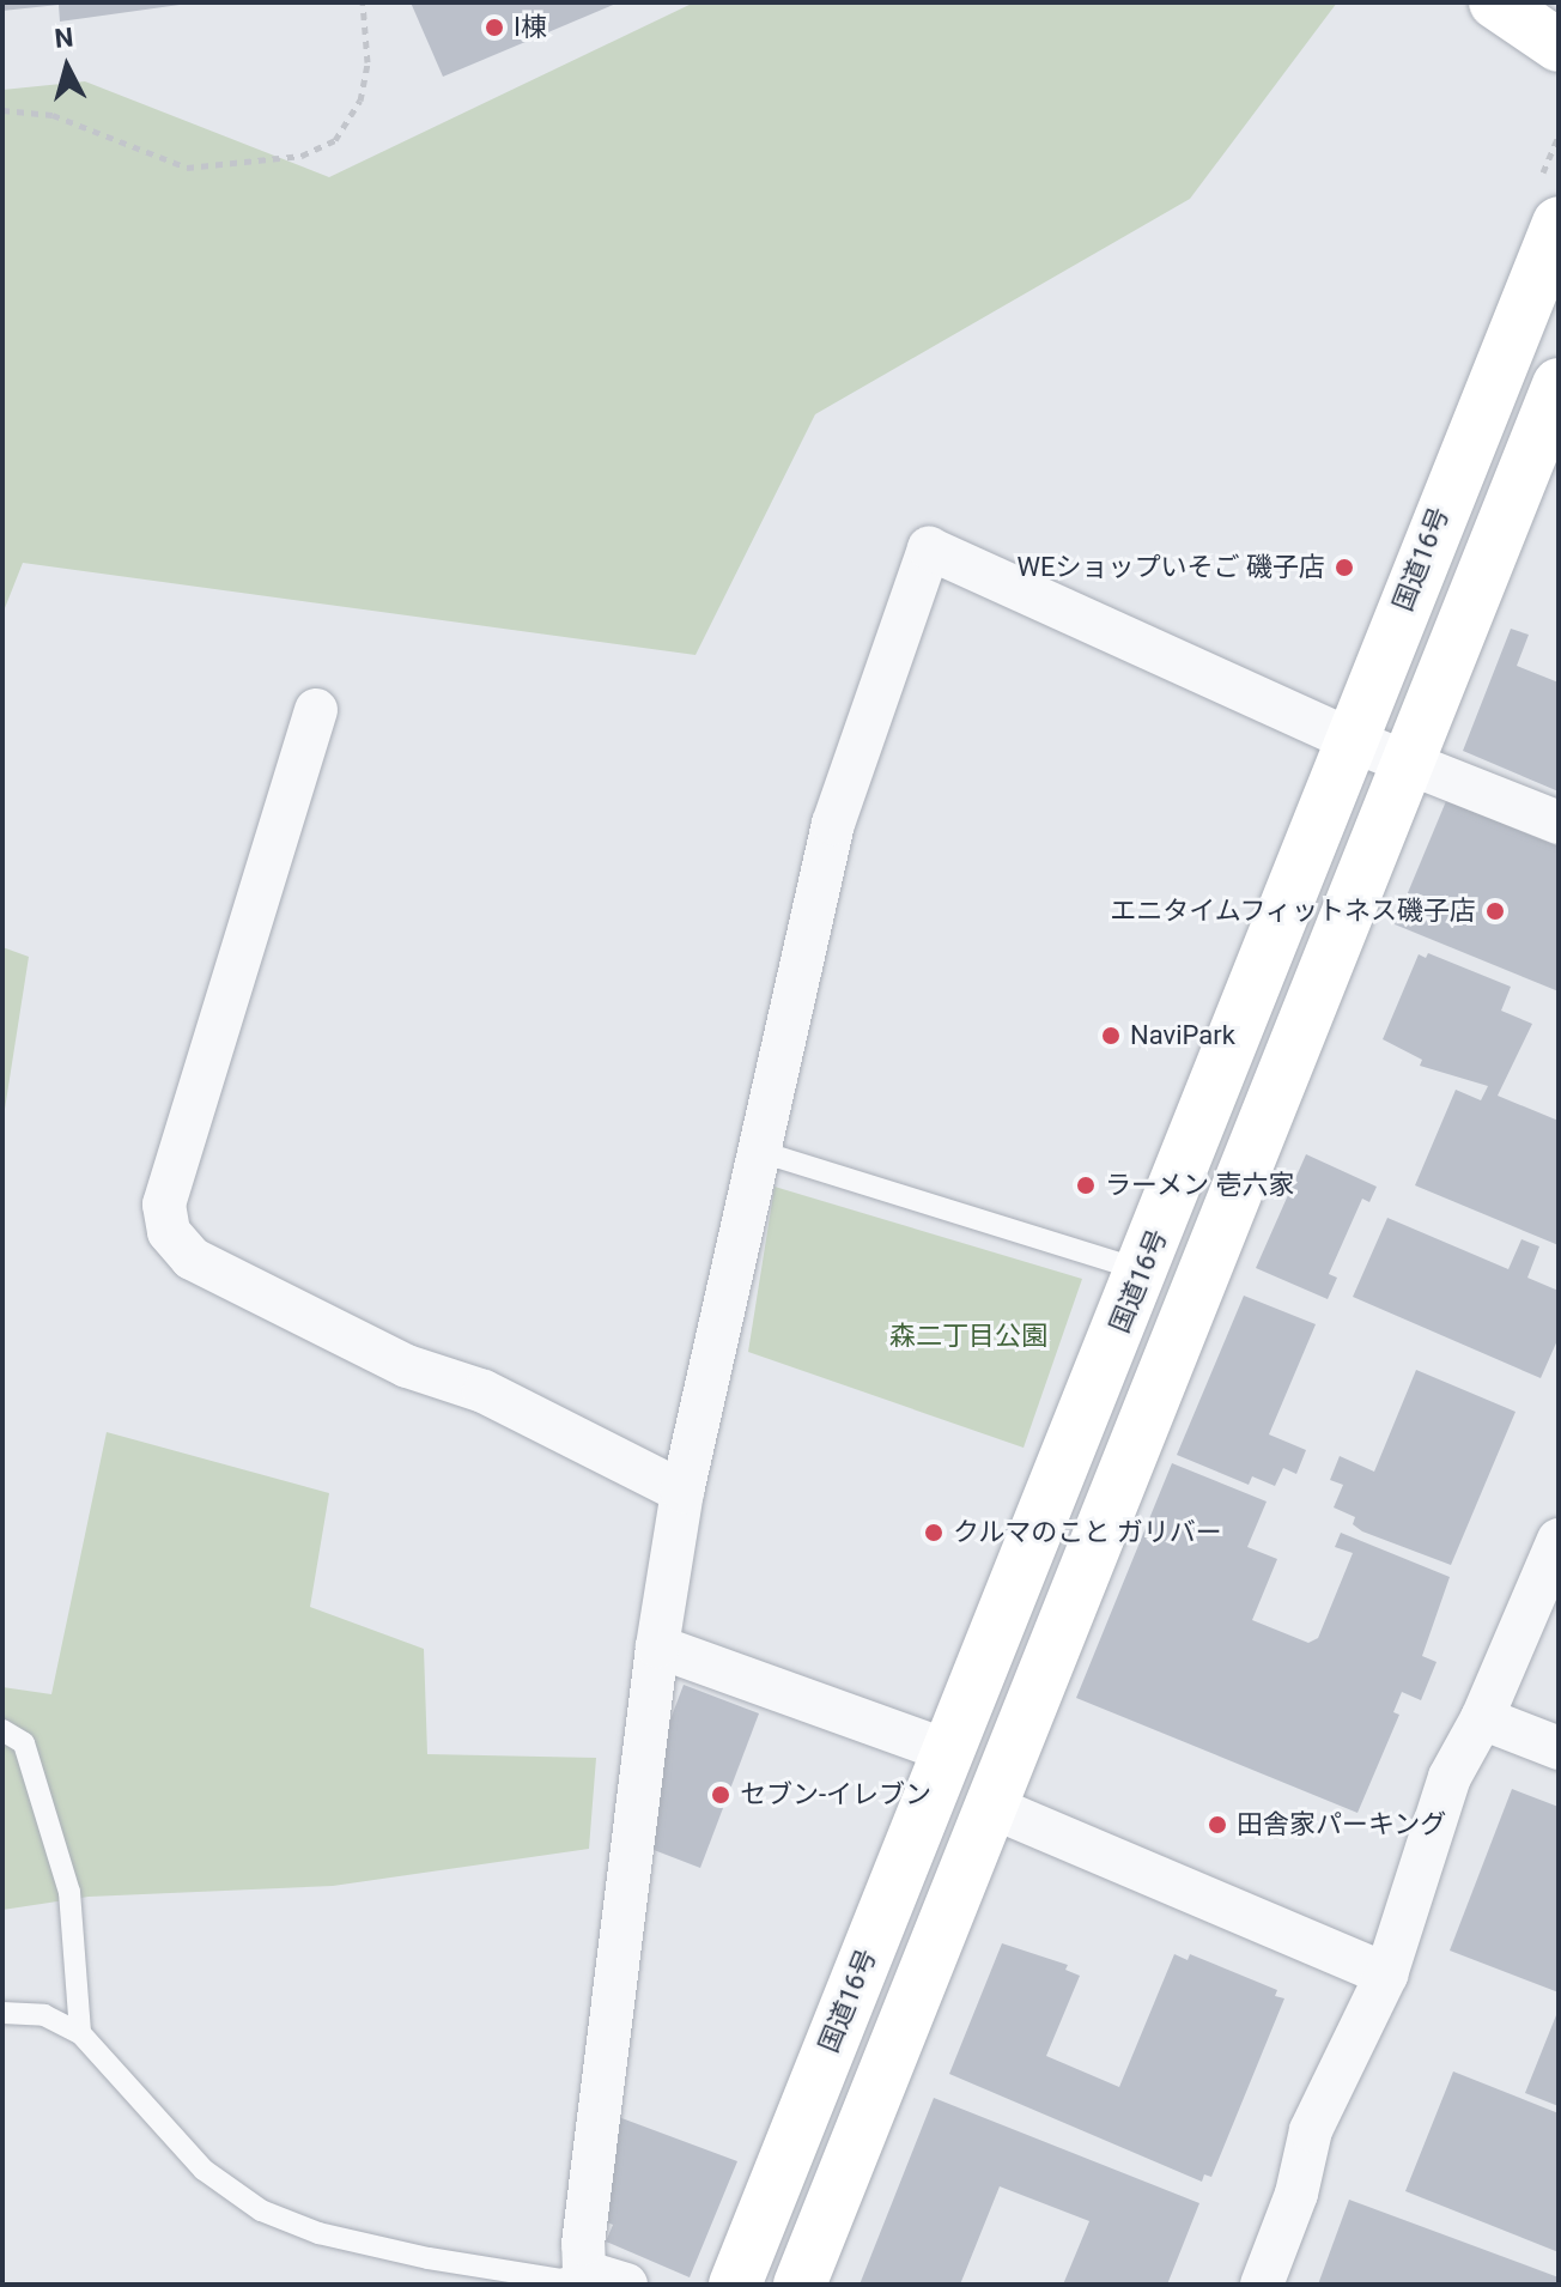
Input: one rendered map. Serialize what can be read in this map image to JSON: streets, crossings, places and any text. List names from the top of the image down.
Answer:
{
  "streets": {
    "main road": ["国道16号"]
  },
  "parks": ["森二丁目公園"],
  "places": [
    "I棟",
    "WEショップいそご 磯子店",
    "エニタイムフィットネス磯子店",
    "NaviPark",
    "ラーメン 壱六家",
    "クルマのこと ガリバー",
    "セブン-イレブン",
    "田舎家パーキング"
  ],
  "north": "top"
}
